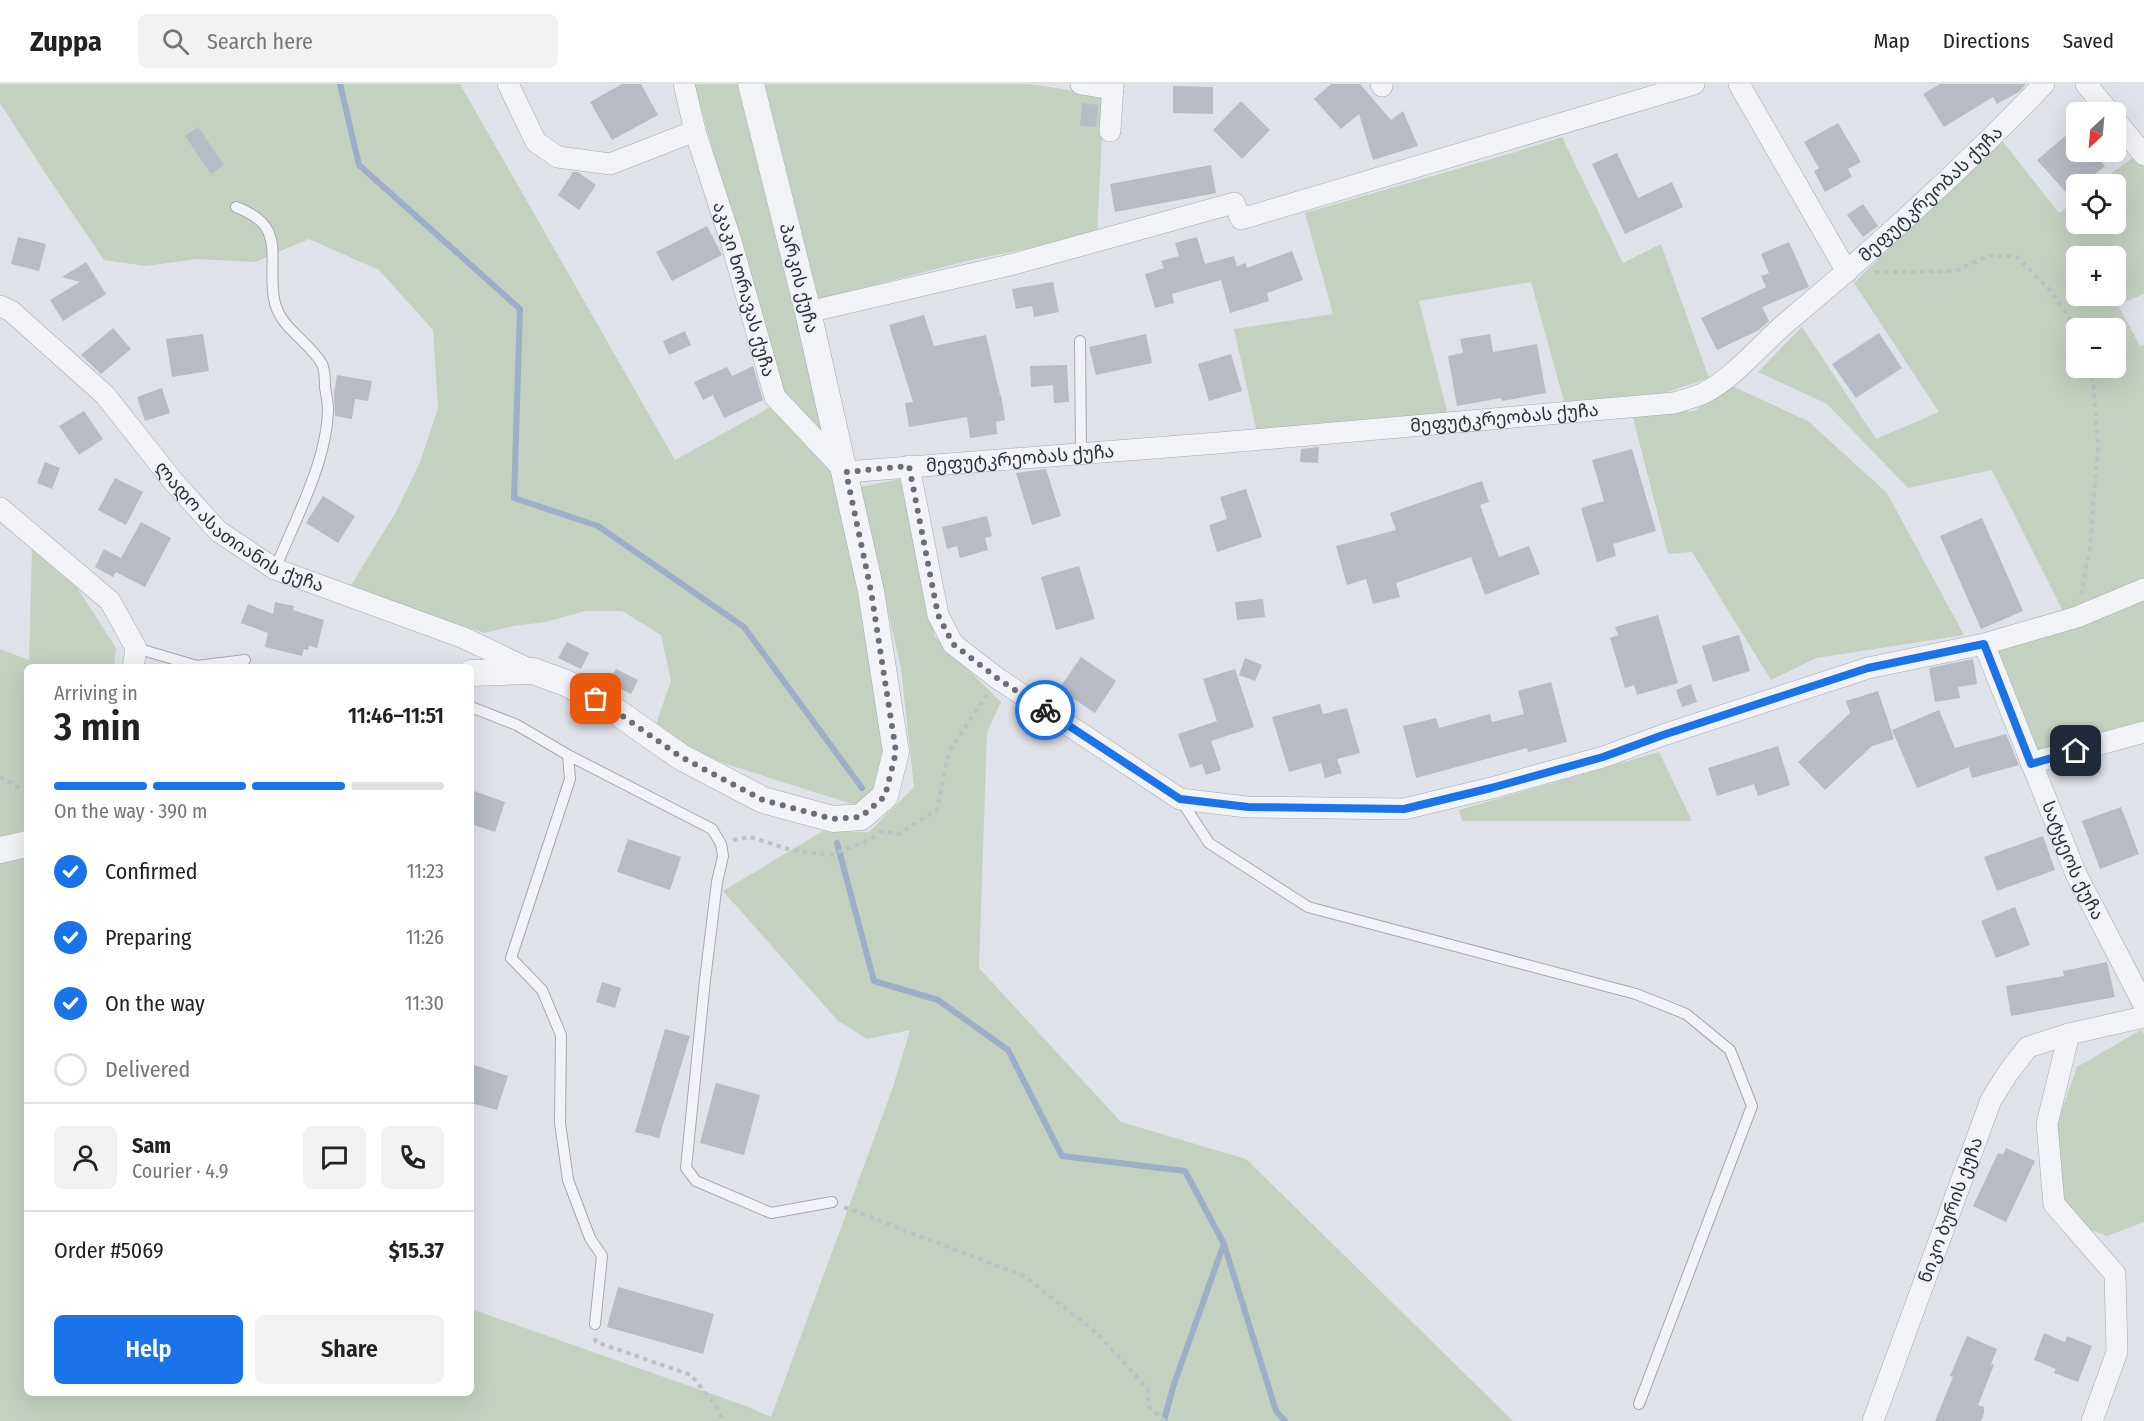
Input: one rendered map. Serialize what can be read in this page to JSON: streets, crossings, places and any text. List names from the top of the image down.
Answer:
{
  "streets": {
    "street": [
      "მეფუტკრეობას ქუჩა",
      "პარკის ქუჩა",
      "აკაკი ხორავას ქუჩა",
      "ლადო ასათიანის ქუჩა",
      "სატყეოს ქუჩა",
      "ნიკო ბურის ქუჩა"
    ]
  },
  "crossings": [
    ["მეფუტკრეობას ქუჩა", "პარკის ქუჩა"],
    ["მეფუტკრეობას ქუჩა", "აკაკი ხორავას ქუჩა"],
    ["პარკის ქუჩა", "აკაკი ხორავას ქუჩა"],
    ["პარკის ქუჩა", "ლადო ასათიანის ქუჩა"]
  ],
  "north": "bottom left",
  "page": {
    "header": "Zuppa",
    "search": "Search here",
    "nav": ["Map", "Directions", "Saved"],
    "map_buttons": ["+", "−"],
    "heading": ["3 min", "Arriving in", "11:46–11:51"],
    "panel": [
      "Sam",
      "Courier · 4.9",
      "Order #5069",
      "$15.37"
    ],
    "bar": "On the way · 390 m",
    "list": [
      ["Confirmed", "11:23"],
      ["Preparing", "11:26"],
      ["On the way", "11:30"],
      "Delivered"
    ],
    "buttons": ["Help", "Share"]
  }
}
